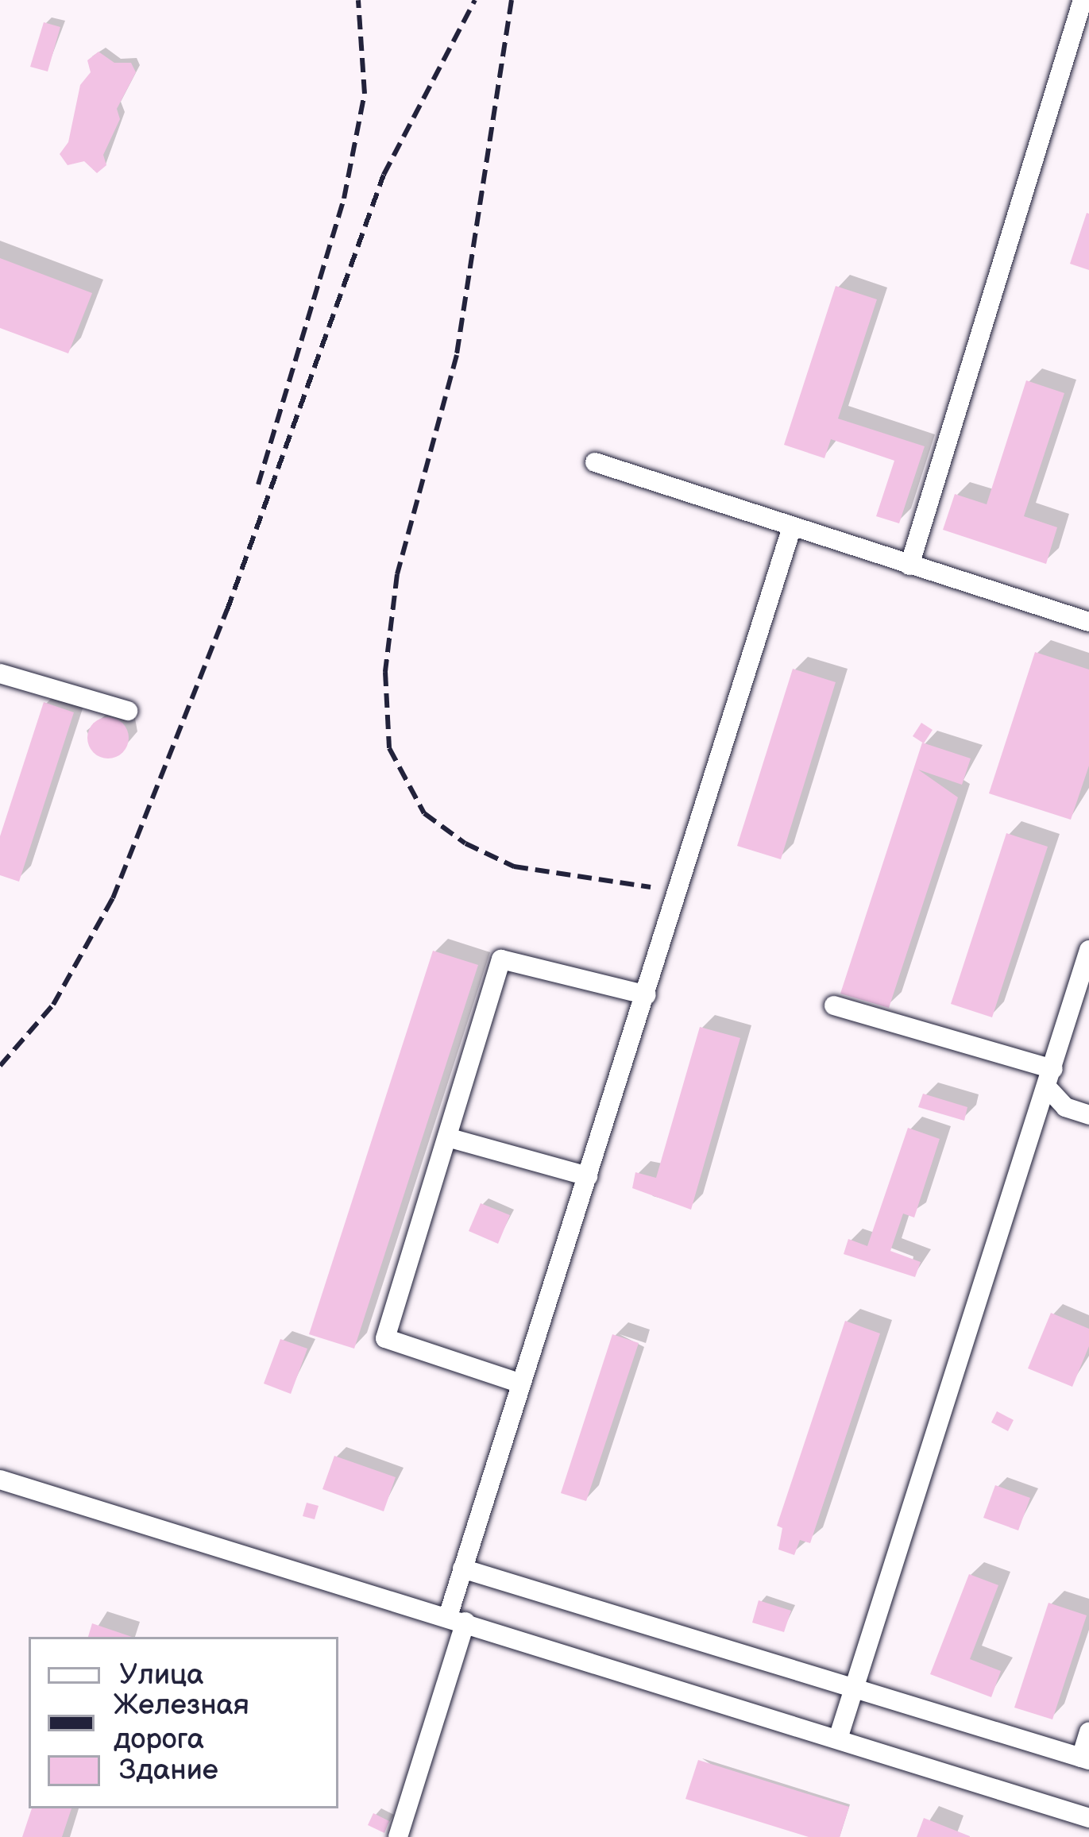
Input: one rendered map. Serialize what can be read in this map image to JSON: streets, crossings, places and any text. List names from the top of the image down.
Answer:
{
  "legend": ["Улица", "Железная дорога", "Здание"]
}
